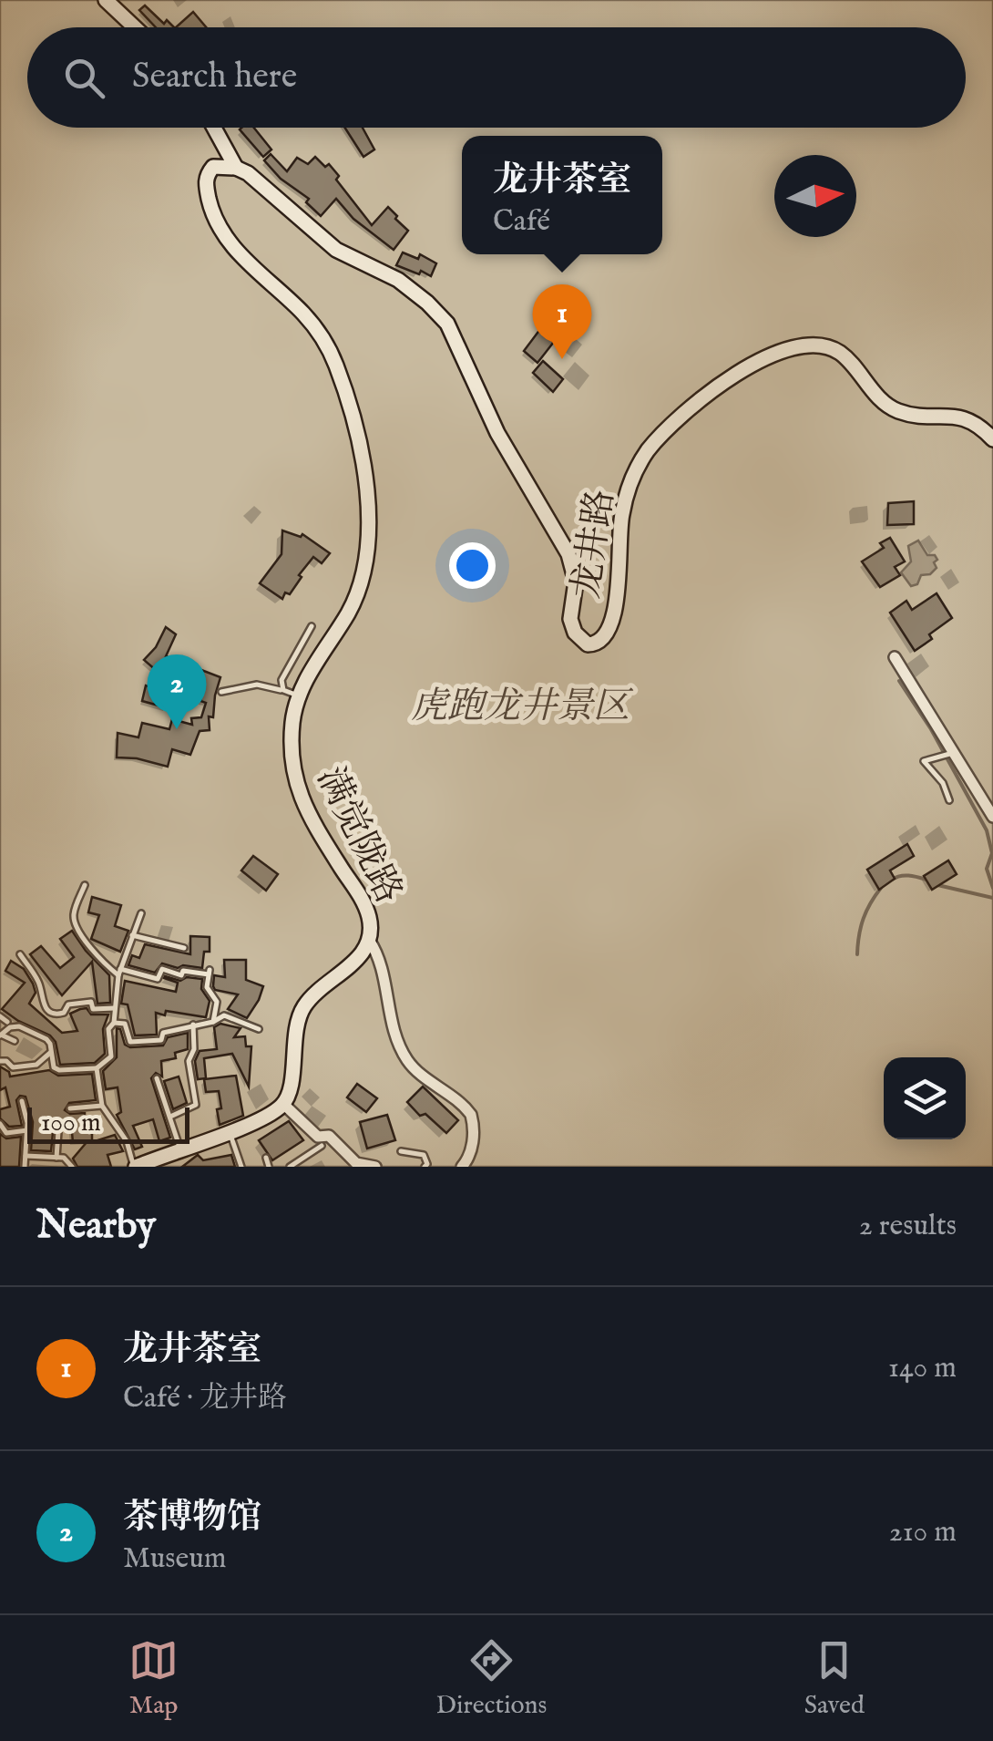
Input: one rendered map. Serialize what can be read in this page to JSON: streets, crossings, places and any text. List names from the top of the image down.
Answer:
{
  "streets": {
    "street": ["龙井路", "满觉陇路"]
  },
  "crossings": [
    ["龙井路", "满觉陇路"]
  ],
  "parks": ["虎跑龙井景区"],
  "scale_bar": "100 m",
  "north": "right",
  "page": {
    "search": "Search here",
    "popup": ["龙井茶室", "Café"],
    "pins": ["1", "2"],
    "scale": "100 m",
    "heading": ["Nearby", "2 results"],
    "list": [
      {
        "mark": "1",
        "name": "龙井茶室",
        "note": "Café · 龙井路",
        "value": "140 m"
      },
      {
        "mark": "2",
        "name": "茶博物馆",
        "note": "Museum",
        "value": "210 m"
      }
    ],
    "nav": ["Map", "Directions", "Saved"]
  }
}
